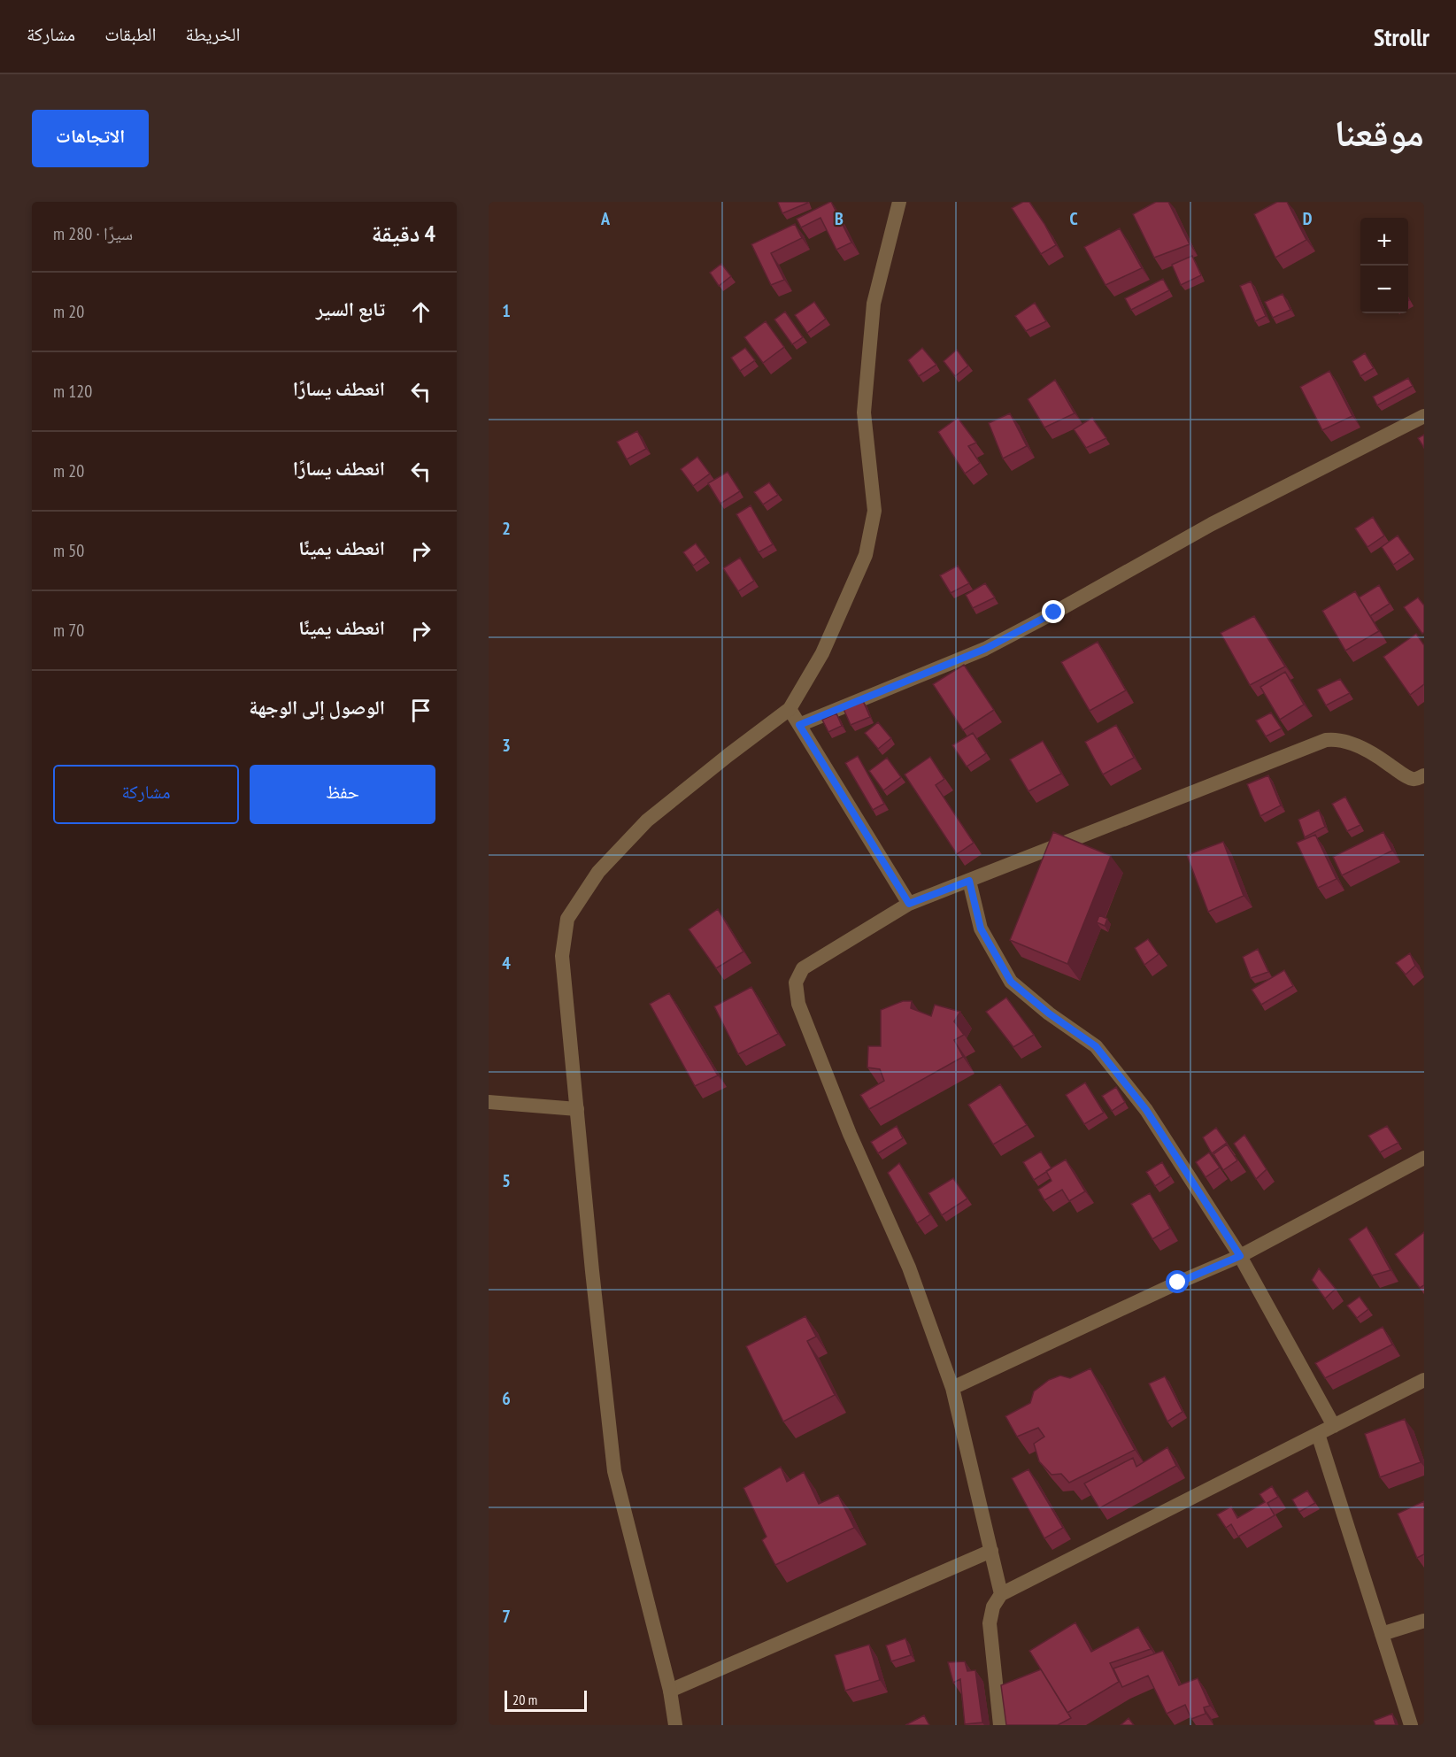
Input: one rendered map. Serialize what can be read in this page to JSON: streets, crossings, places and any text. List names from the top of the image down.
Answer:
{
  "scale_bar": "20 m",
  "page": {
    "header": "Strollr",
    "nav": ["الخريطة", "الطبقات", "مشاركة"],
    "title": "موقعنا",
    "buttons": [
      "الاتجاهات",
      ["حفظ", "مشاركة"]
    ],
    "heading": ["4 دقيقة", "سيرًا · 280 m"],
    "map_buttons": ["+", "−"],
    "list": [
      ["تابع السير", "20 m"],
      ["انعطف يسارًا", "120 m"],
      ["انعطف يسارًا", "20 m"],
      ["انعطف يمينًا", "50 m"],
      ["انعطف يمينًا", "70 m"],
      "الوصول إلى الوجهة"
    ],
    "scale": "20 m"
  },
  "grid": {
    "columns": [
      "A",
      "B",
      "C",
      "D"
    ],
    "rows": [
      "1",
      "2",
      "3",
      "4",
      "5",
      "6",
      "7"
    ]
  }
}
